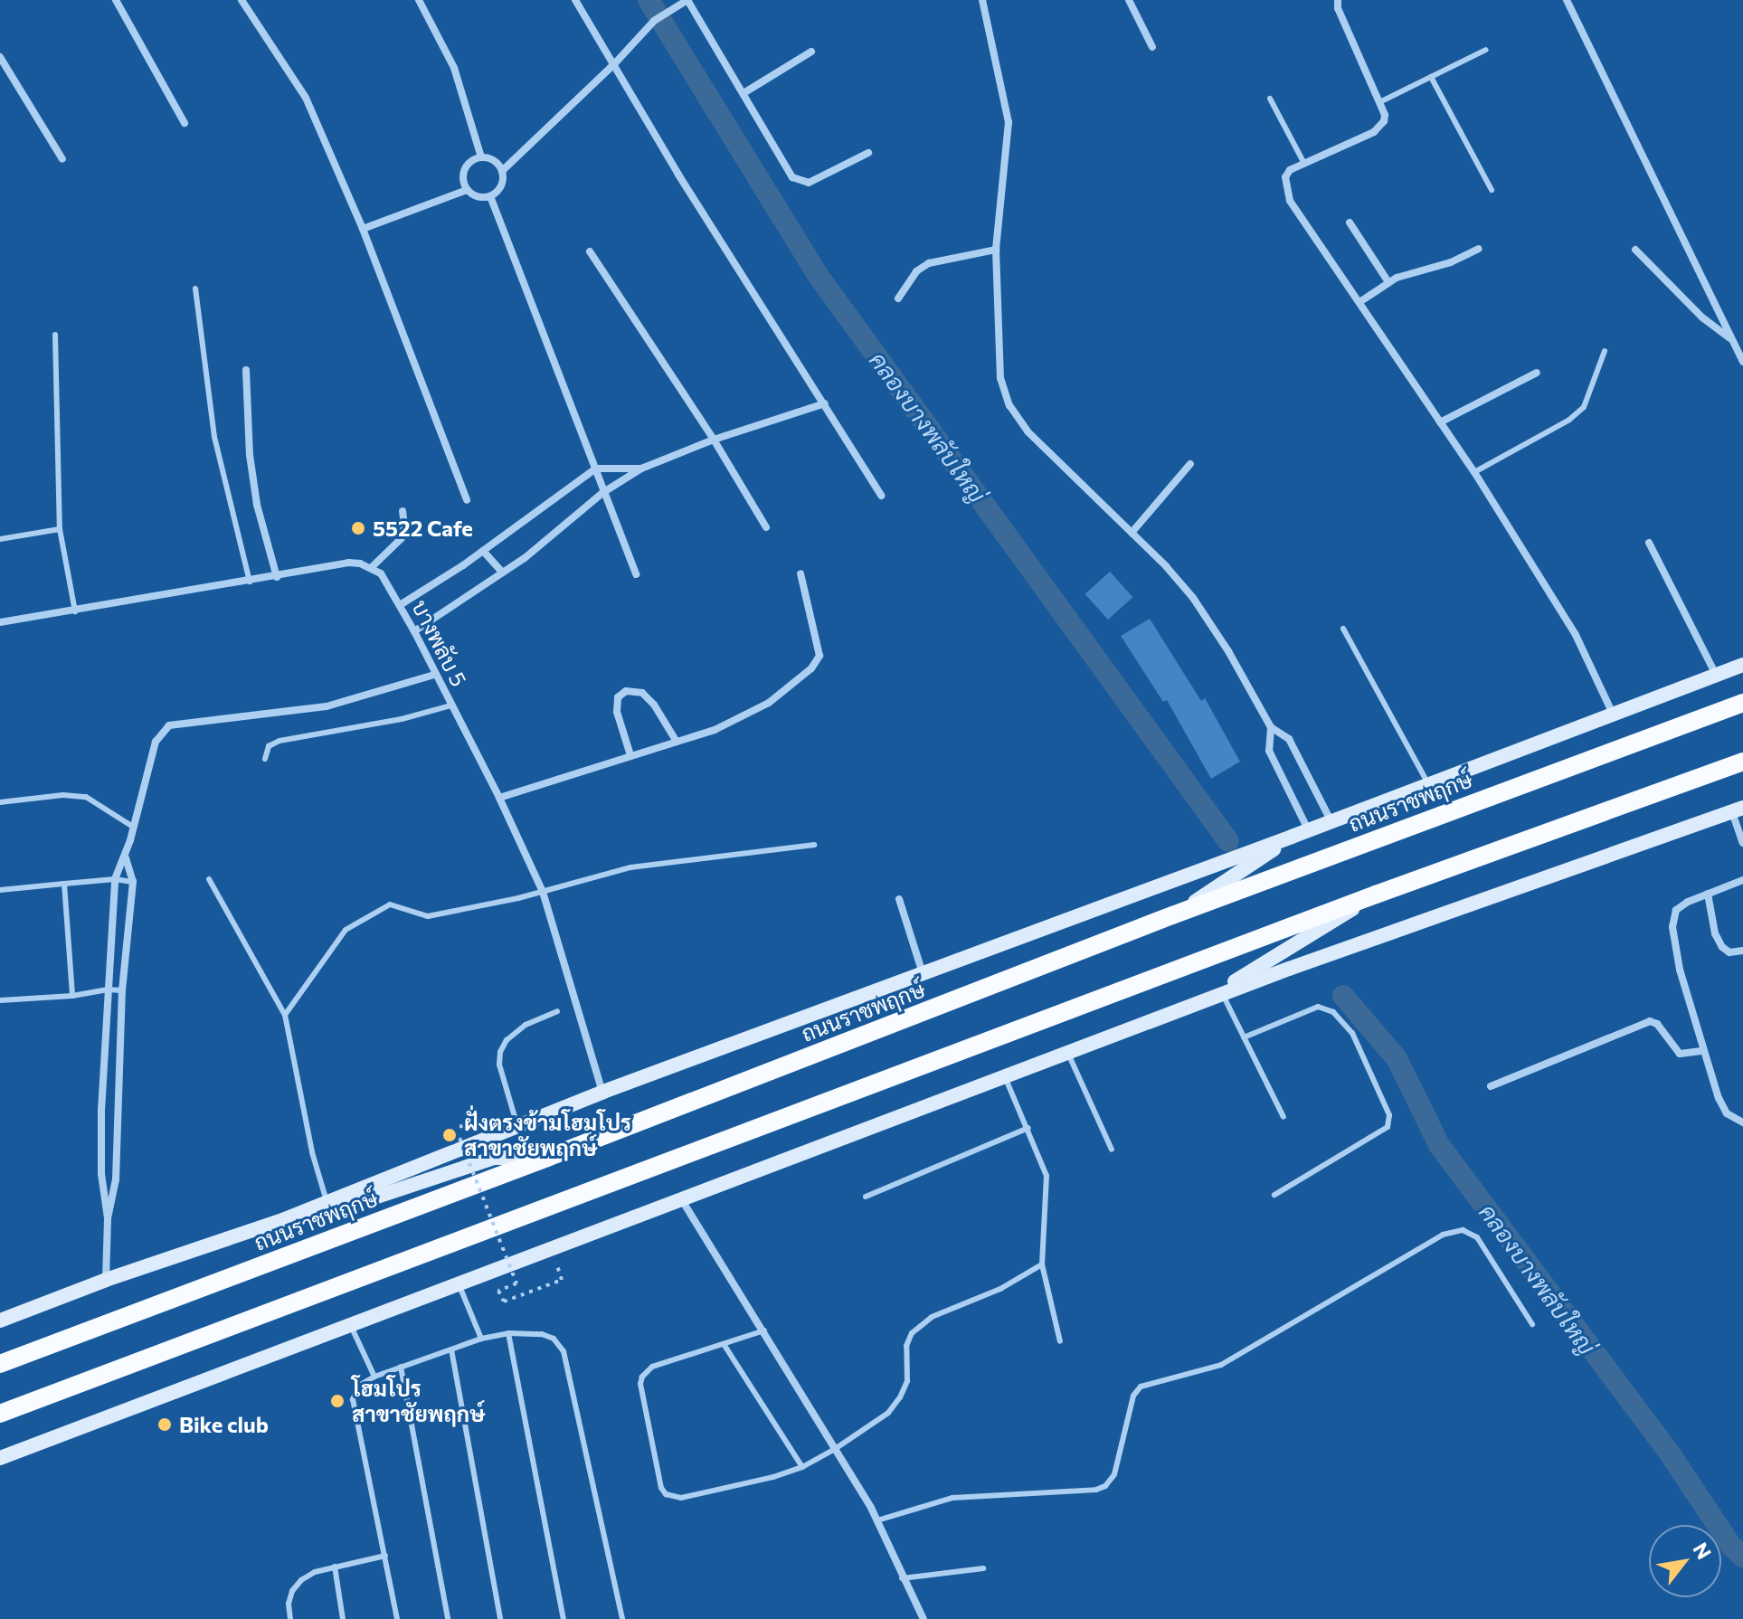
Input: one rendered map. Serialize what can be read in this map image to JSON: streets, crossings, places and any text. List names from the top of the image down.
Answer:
{
  "streets": {
    "main road": ["ถนนราชพฤกษ์"],
    "street": ["บางพลับ 5"]
  },
  "crossings": [
    ["บางพลับ 5", "ถนนราชพฤกษ์"]
  ],
  "water": ["คลองบางพลับใหญ่"],
  "places": [
    "5522 Cafe",
    "ฝั่งตรงข้ามโฮมโปร สาขาชัยพฤกษ์",
    "โฮมโปร สาขาชัยพฤกษ์",
    "Bike club"
  ],
  "north": "top right"
}
